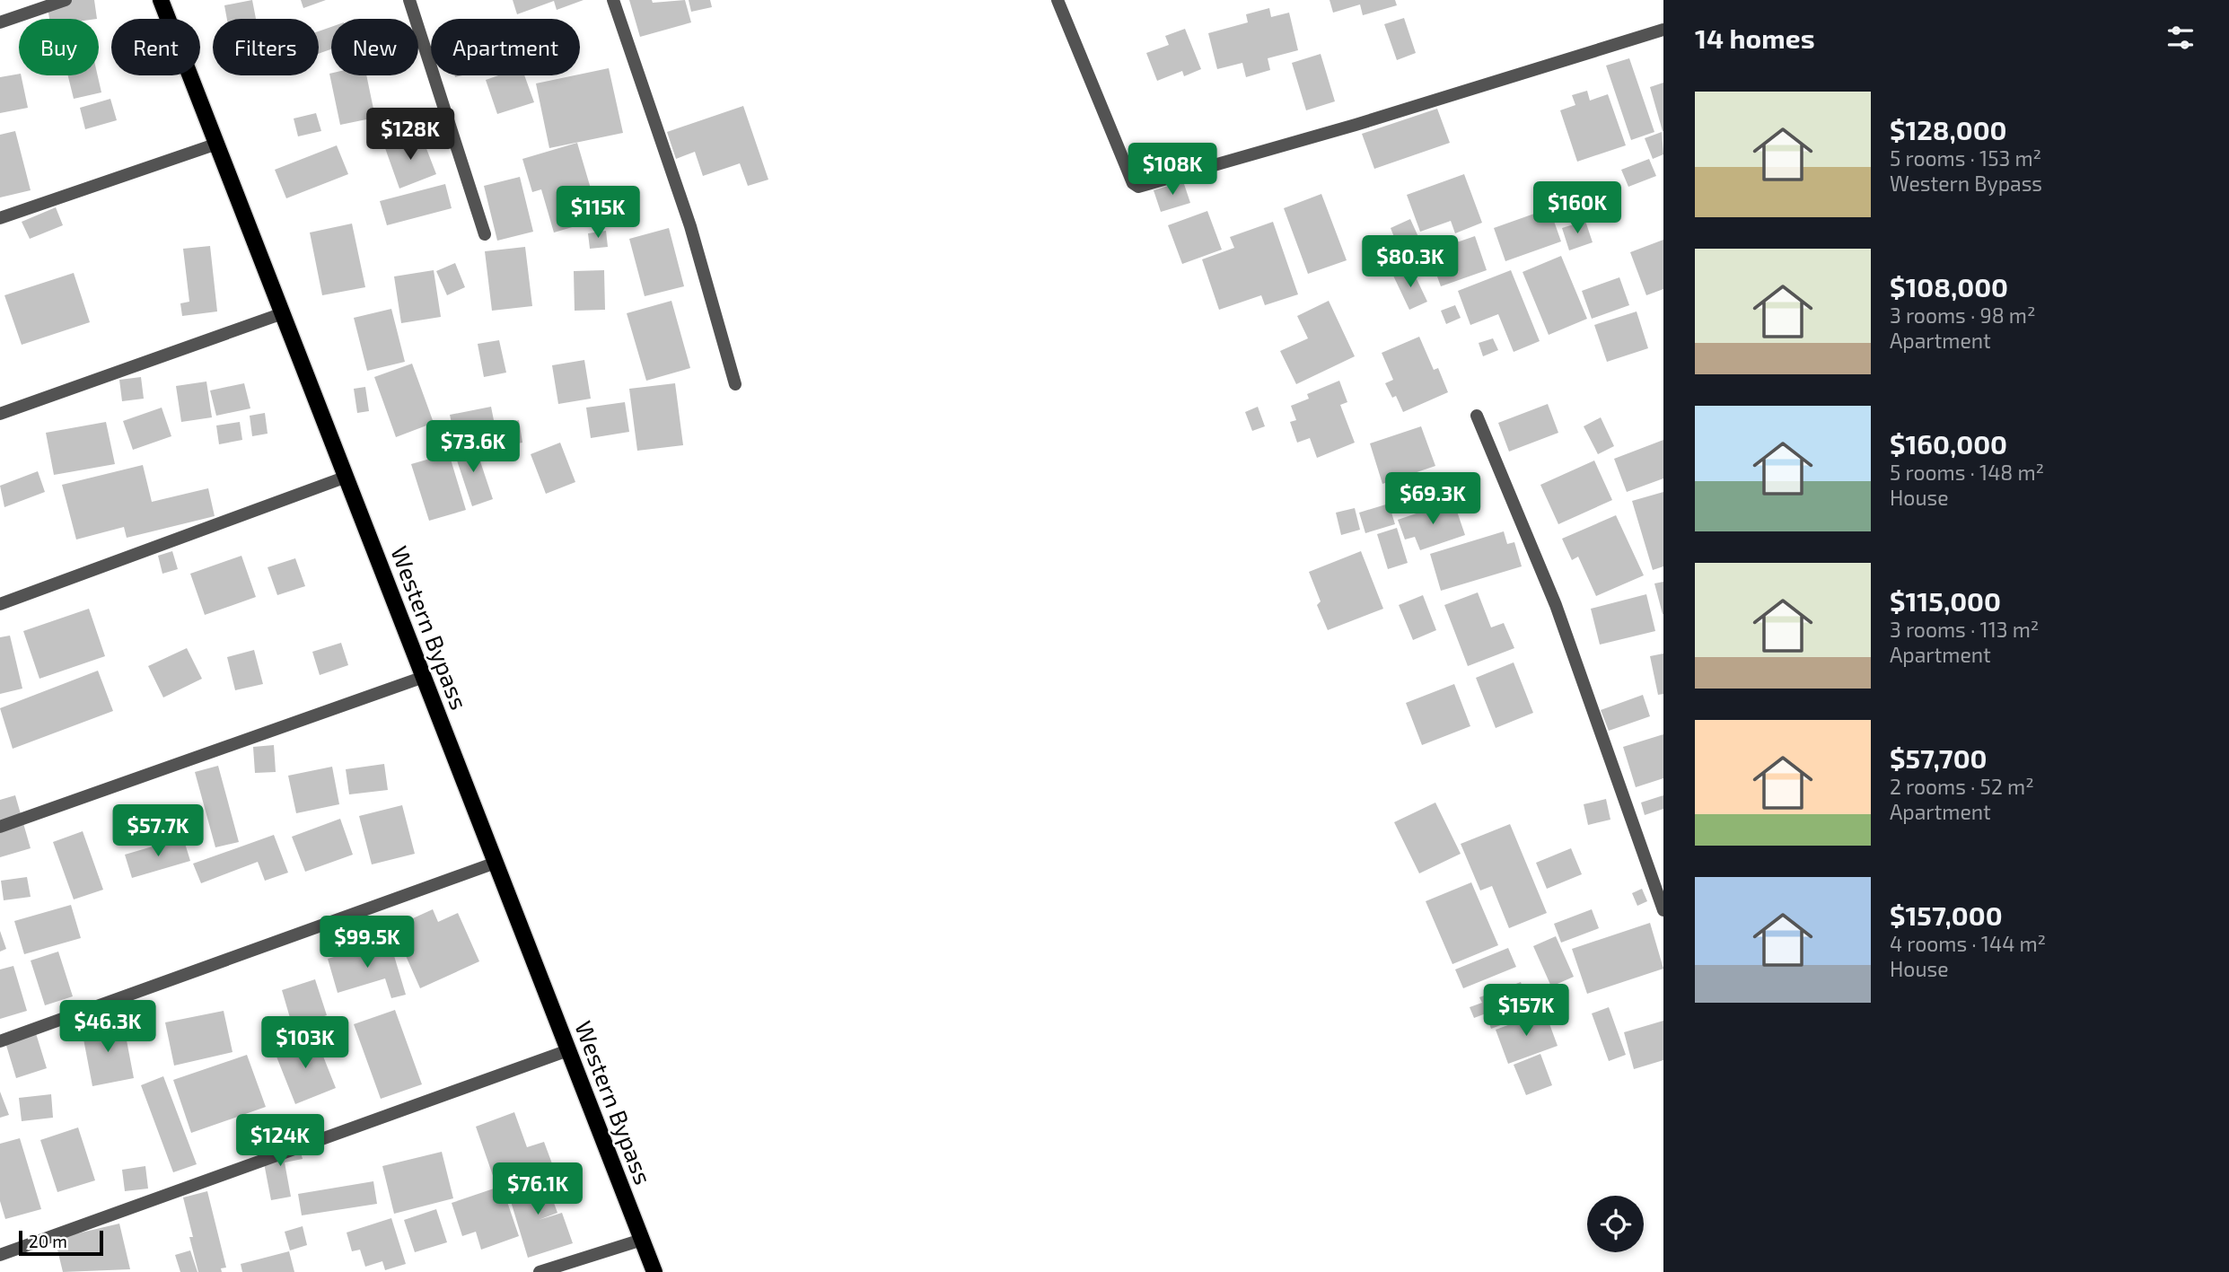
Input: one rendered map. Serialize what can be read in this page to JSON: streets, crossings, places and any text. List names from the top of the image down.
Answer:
{
  "streets": {
    "main road": ["Western Bypass"]
  },
  "scale_bar": "20 m",
  "page": {
    "heading": "14 homes",
    "chip": [
      "Buy",
      "Rent",
      "Filters",
      "New",
      "Apartment"
    ],
    "list": [
      {
        "name": "$128,000",
        "note": "5 rooms · 153 m² · Western Bypass"
      },
      {
        "name": "$108,000",
        "note": "3 rooms · 98 m² · Apartment"
      },
      {
        "name": "$160,000",
        "note": "5 rooms · 148 m² · House"
      },
      {
        "name": "$115,000",
        "note": "3 rooms · 113 m² · Apartment"
      },
      {
        "name": "$57,700",
        "note": "2 rooms · 52 m² · Apartment"
      },
      {
        "name": "$157,000",
        "note": "4 rooms · 144 m² · House"
      }
    ],
    "price": [
      "$128K",
      "$108K",
      "$160K",
      "$115K",
      "$80.3K",
      "$73.6K",
      "$69.3K",
      "$57.7K",
      "$99.5K",
      "$157K",
      "$46.3K",
      "$103K",
      "$124K",
      "$76.1K"
    ],
    "scale": "20 m"
  }
}
